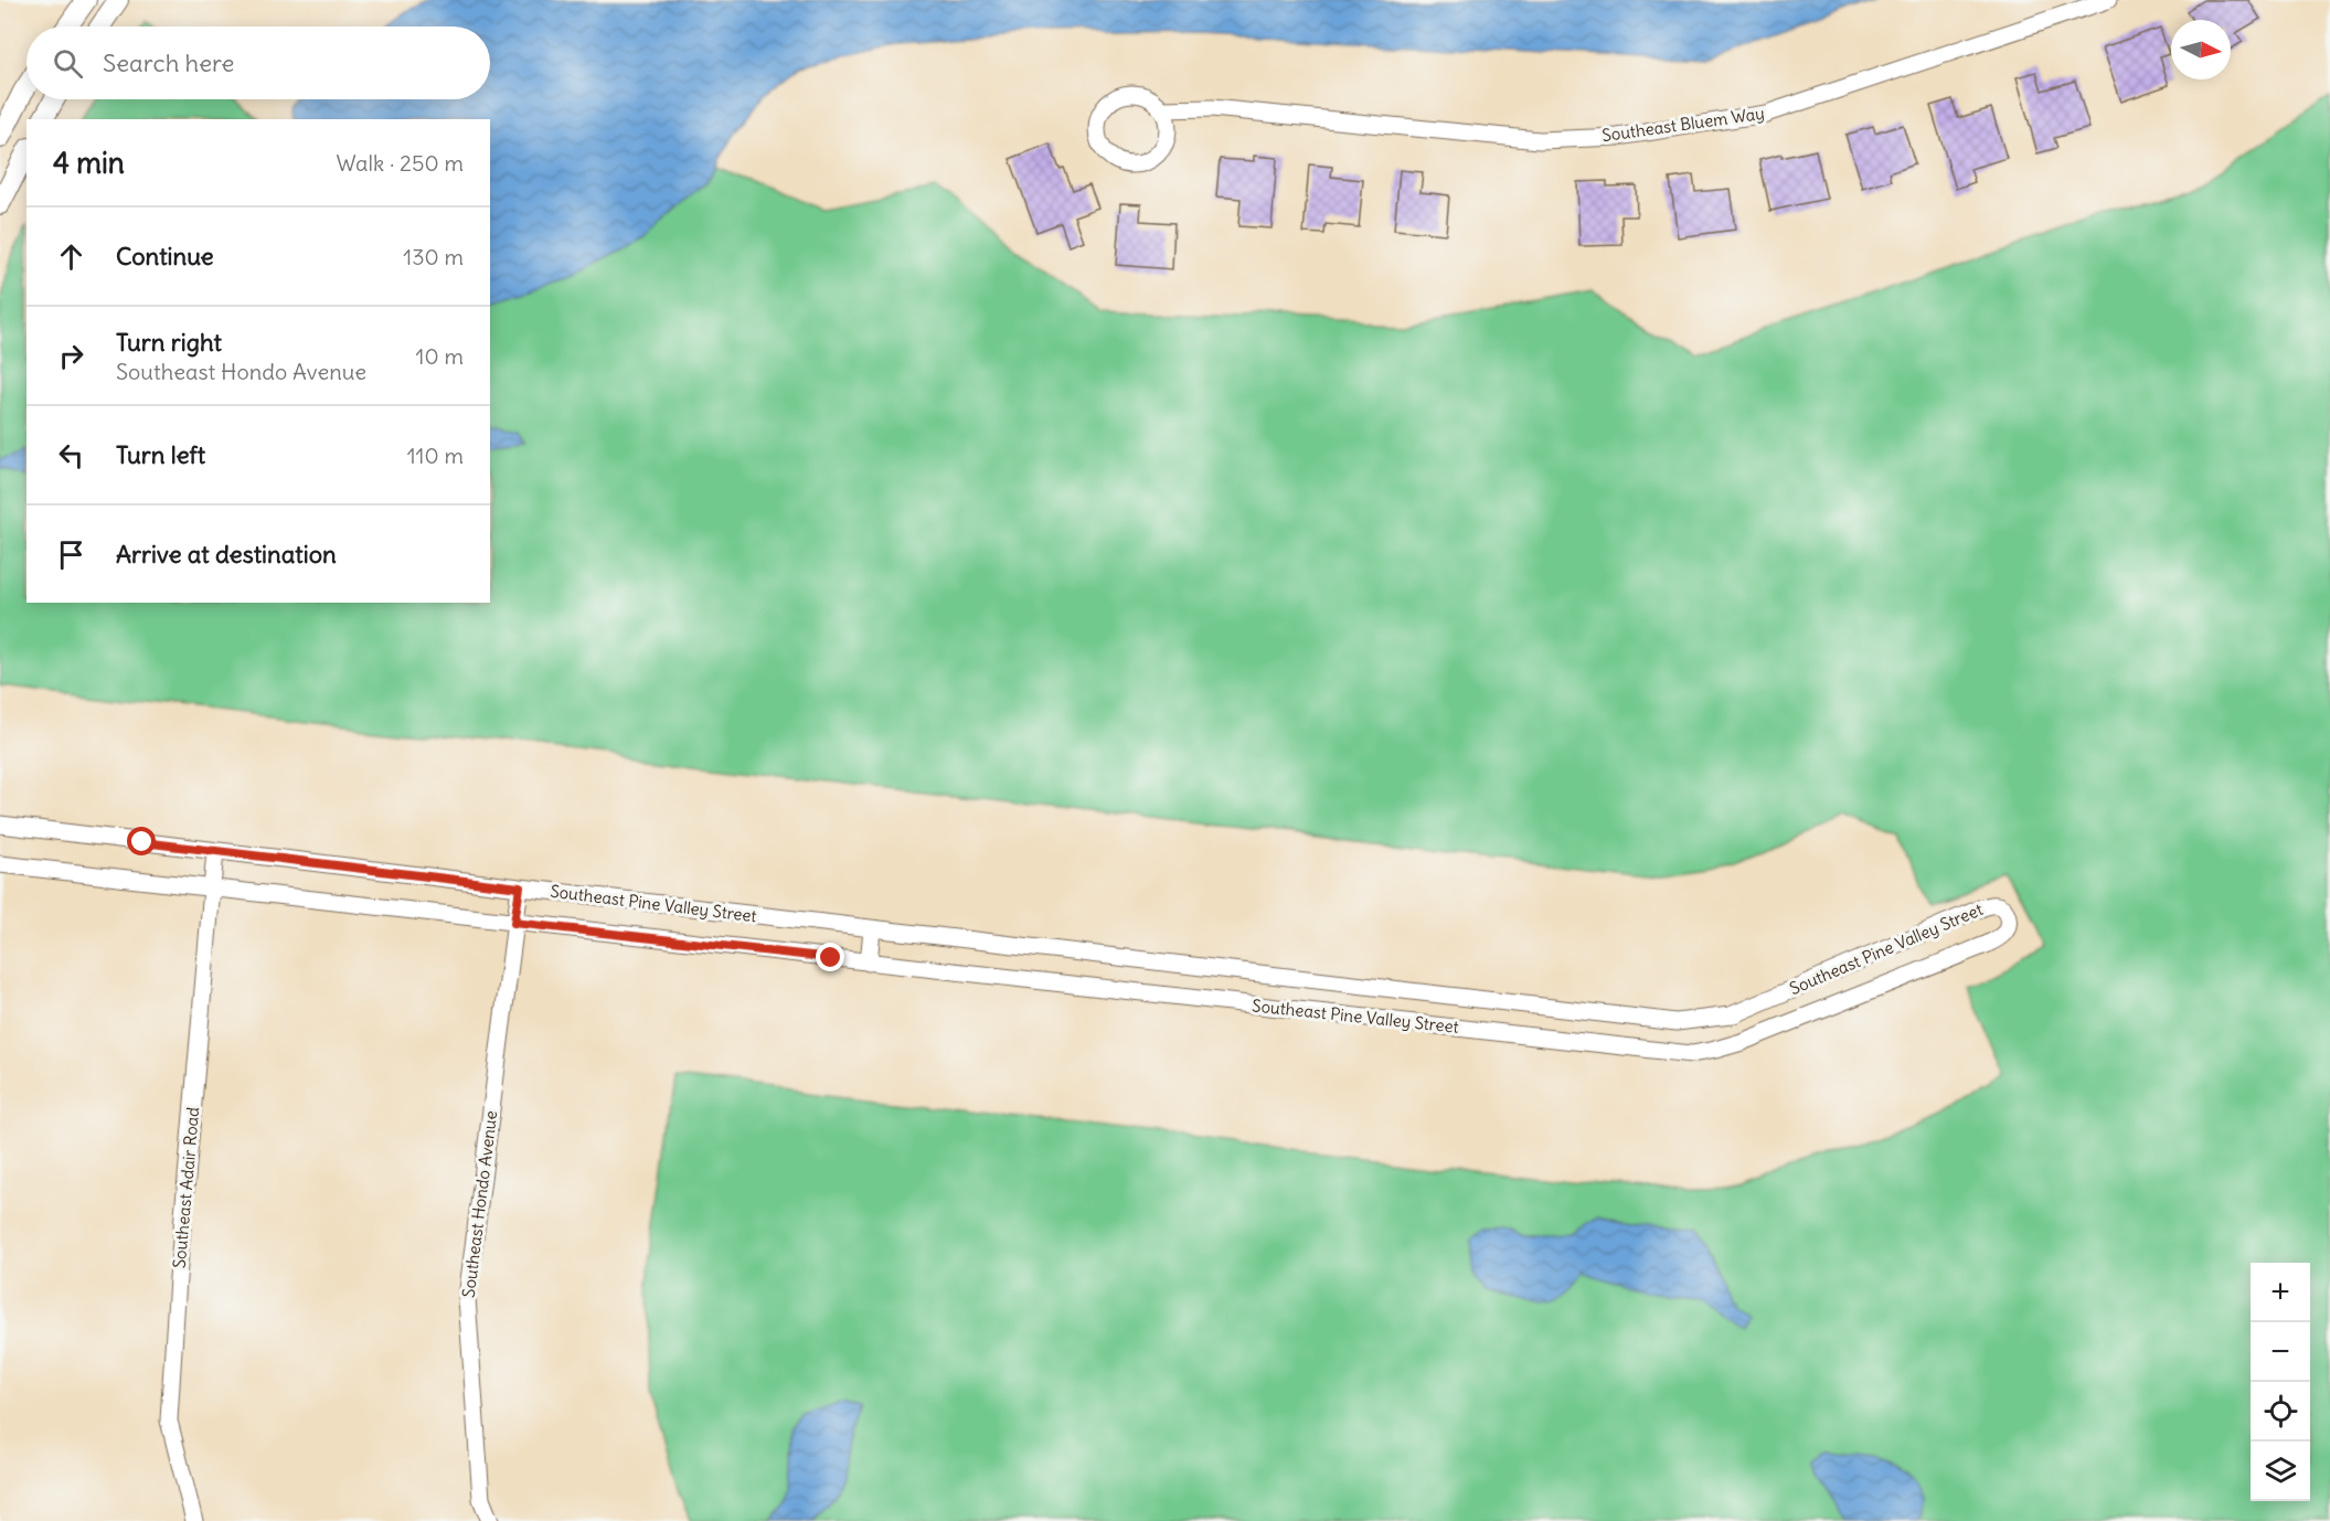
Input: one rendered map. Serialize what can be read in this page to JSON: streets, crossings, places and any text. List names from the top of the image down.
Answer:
{
  "streets": {
    "street": [
      "Southeast Bluem Way",
      "Southeast Pine Valley Street",
      "Southeast Adair Road",
      "Southeast Hondo Avenue"
    ]
  },
  "crossings": [
    ["Southeast Pine Valley Street", "Southeast Adair Road"],
    ["Southeast Pine Valley Street", "Southeast Hondo Avenue"]
  ],
  "north": "right",
  "page": {
    "search": "Search here",
    "heading": ["4 min", "Walk · 250 m"],
    "list": [
      ["Continue", "130 m"],
      ["Turn right", "Southeast Hondo Avenue", "10 m"],
      ["Turn left", "110 m"],
      "Arrive at destination"
    ],
    "map_buttons": ["+", "−"]
  }
}
